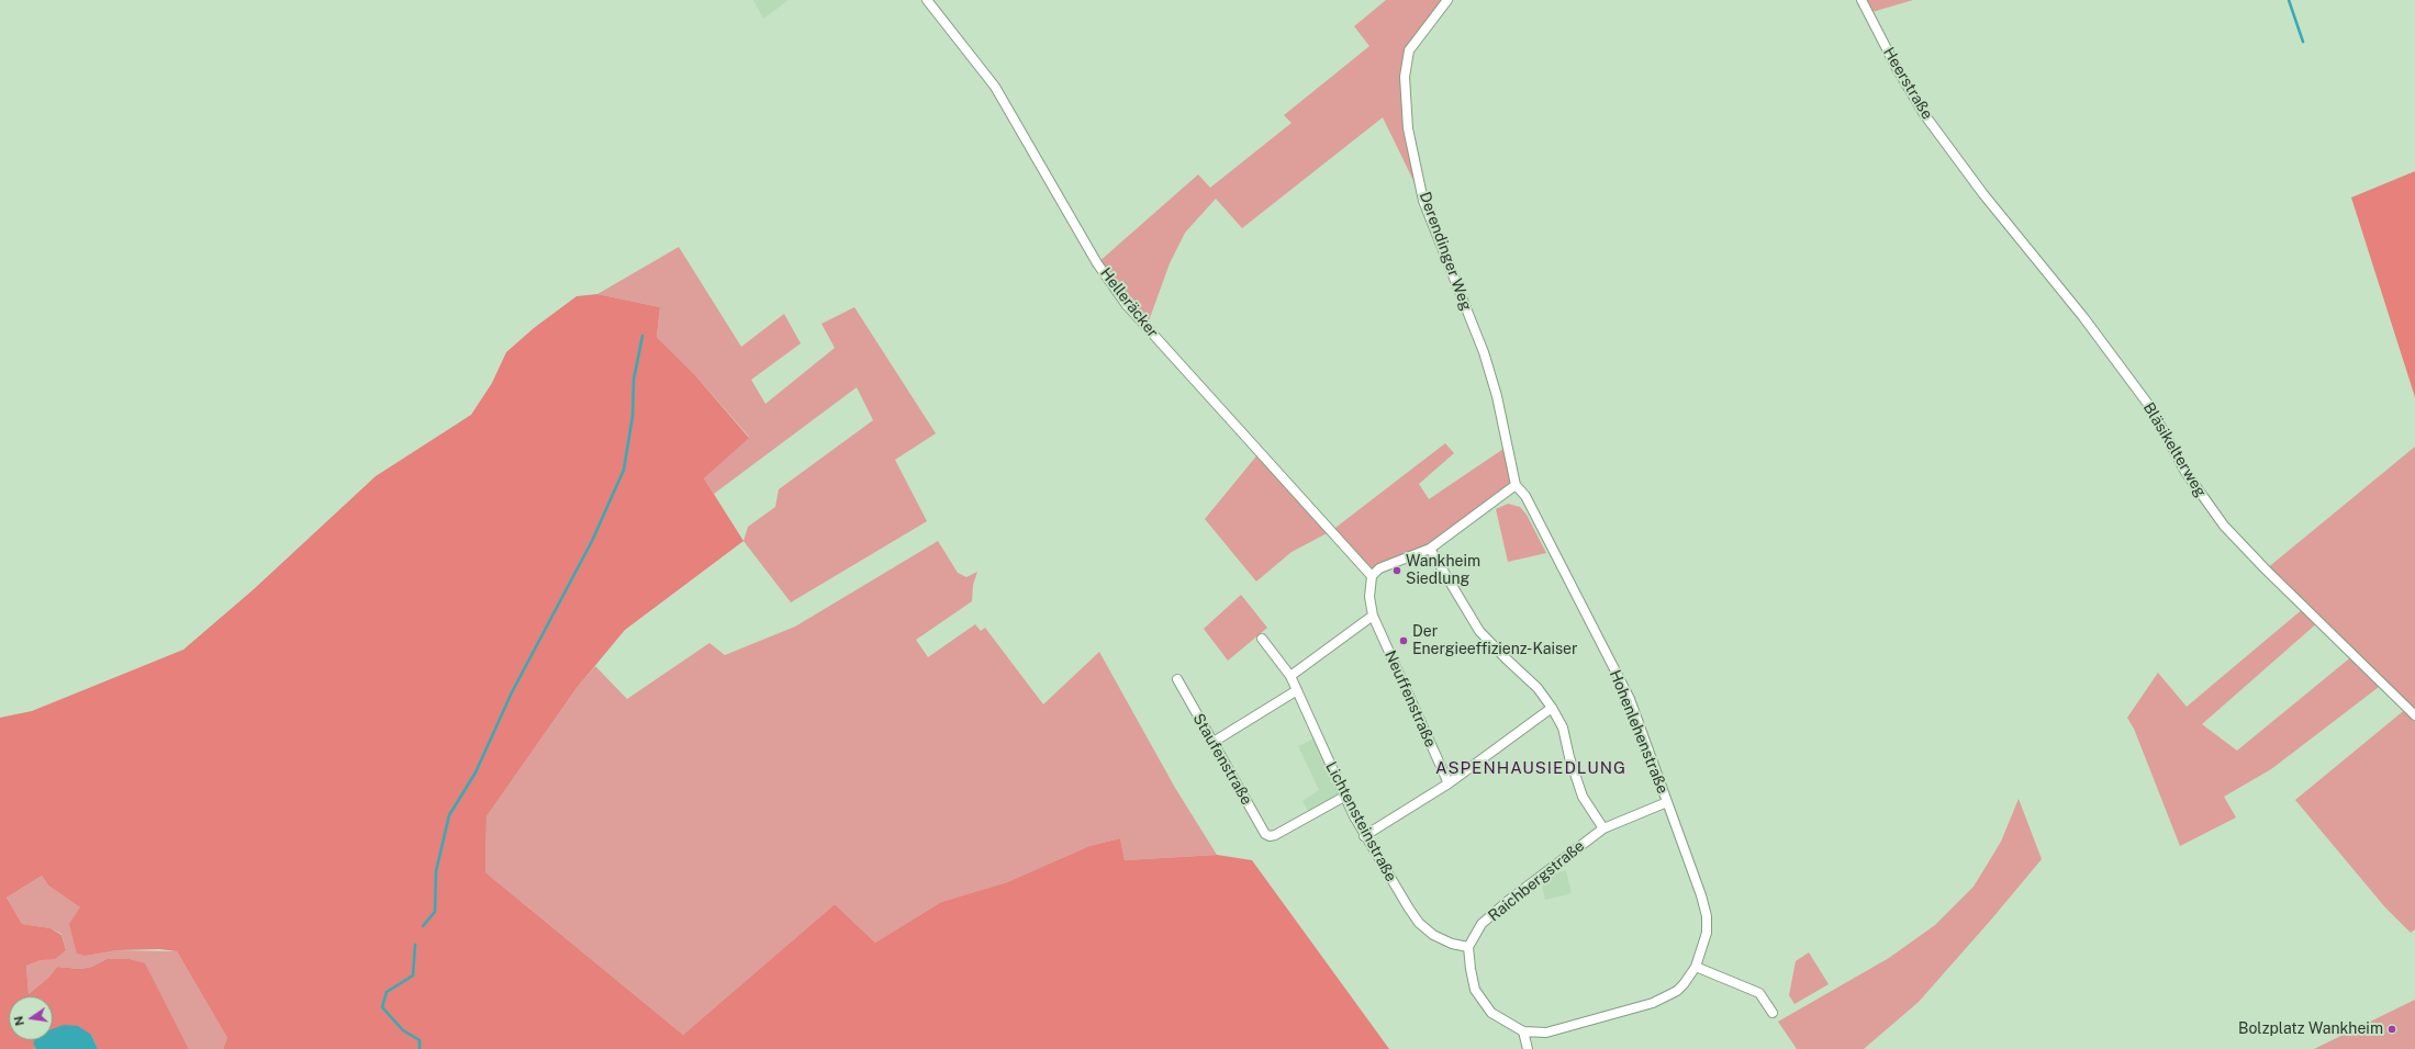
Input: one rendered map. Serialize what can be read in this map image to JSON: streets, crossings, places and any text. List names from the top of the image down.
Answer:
{
  "streets": {
    "street": [
      "Heerstraße",
      "Derendinger Weg",
      "Helleräcker",
      "Bläsikelterweg",
      "Neuffenstraße",
      "Hohenlehenstraße",
      "Staufenstraße",
      "Lichtensteinstraße",
      "Raichbergstraße"
    ]
  },
  "crossings": [
    ["Heerstraße", "Bläsikelterweg"],
    ["Derendinger Weg", "Hohenlehenstraße"],
    ["Helleräcker", "Neuffenstraße"],
    ["Hohenlehenstraße", "Raichbergstraße"],
    ["Staufenstraße", "Lichtensteinstraße"],
    ["Lichtensteinstraße", "Raichbergstraße"]
  ],
  "districts": ["ASPENHAUSIEDLUNG"],
  "places": ["Wankheim Siedlung", "Der Energieeffizienz-Kaiser", "Bolzplatz Wankheim"],
  "north": "left"
}
